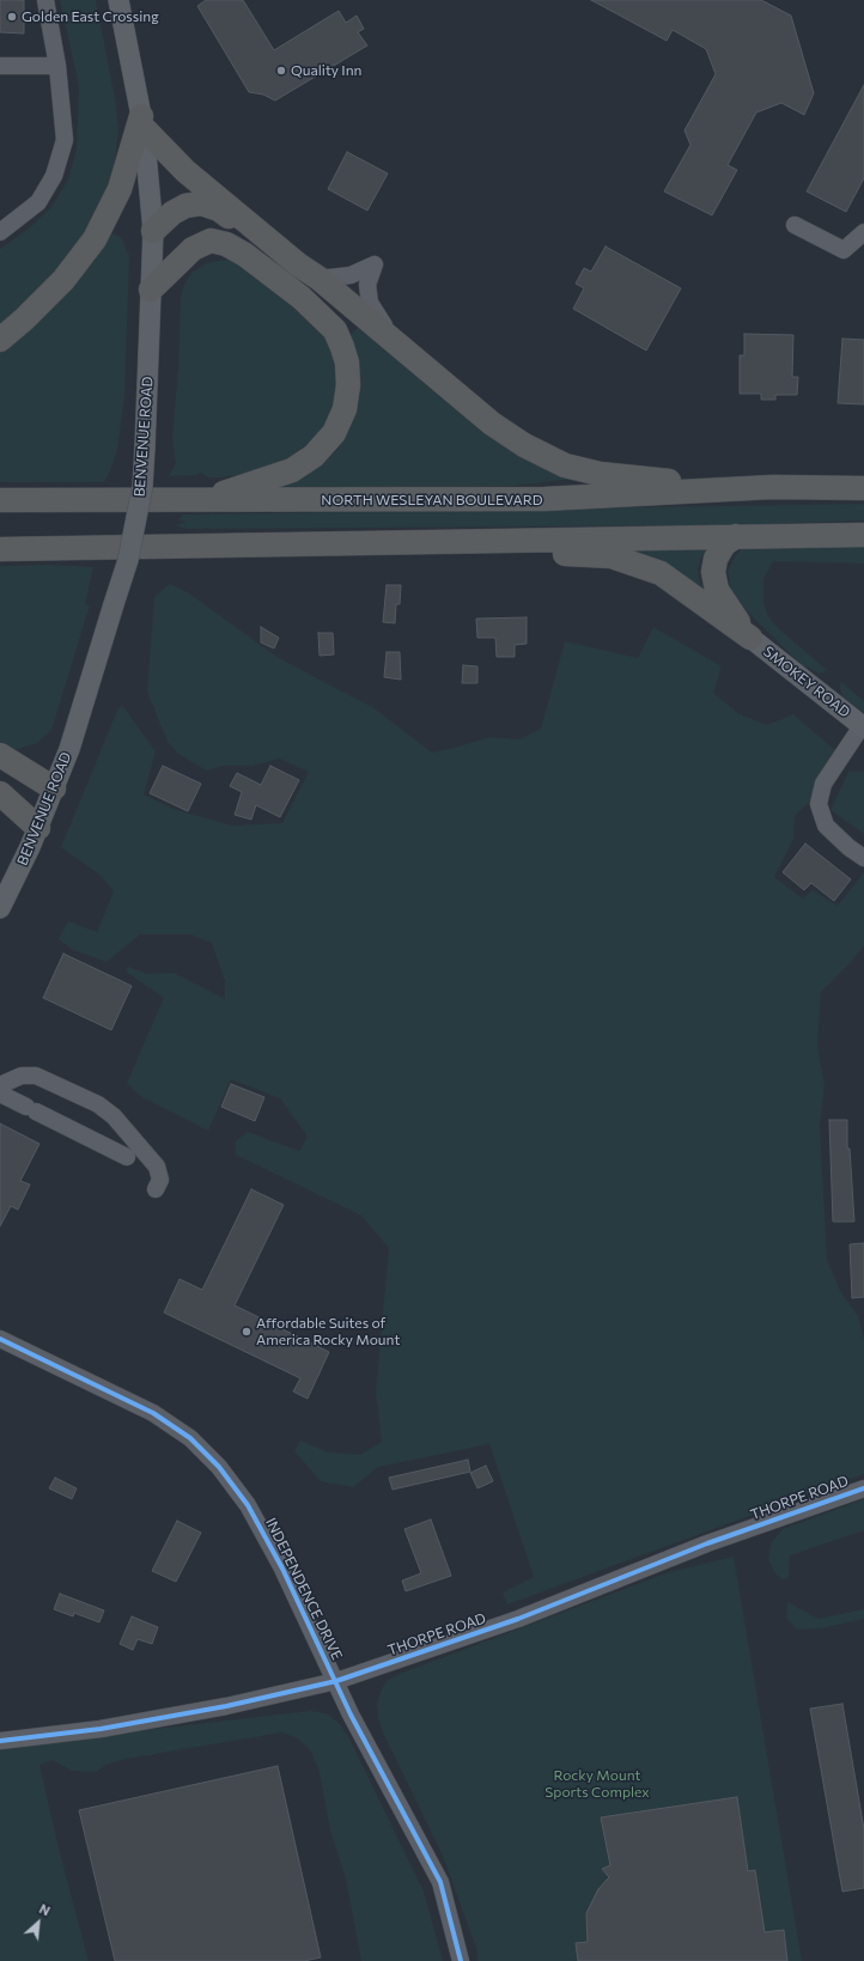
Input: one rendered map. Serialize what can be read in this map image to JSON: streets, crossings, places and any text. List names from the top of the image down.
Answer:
{
  "streets": {
    "highway": ["NORTH WESLEYAN BOULEVARD"],
    "main road": ["BENVENUE ROAD", "SMOKEY ROAD"],
    "street": ["THORPE ROAD", "INDEPENDENCE DRIVE"]
  },
  "crossings": [
    ["THORPE ROAD", "INDEPENDENCE DRIVE"]
  ],
  "parks": ["Rocky Mount Sports Complex"],
  "places": ["Golden East Crossing", "Quality Inn", "Affordable Suites of America Rocky Mount"],
  "north": "top right"
}
